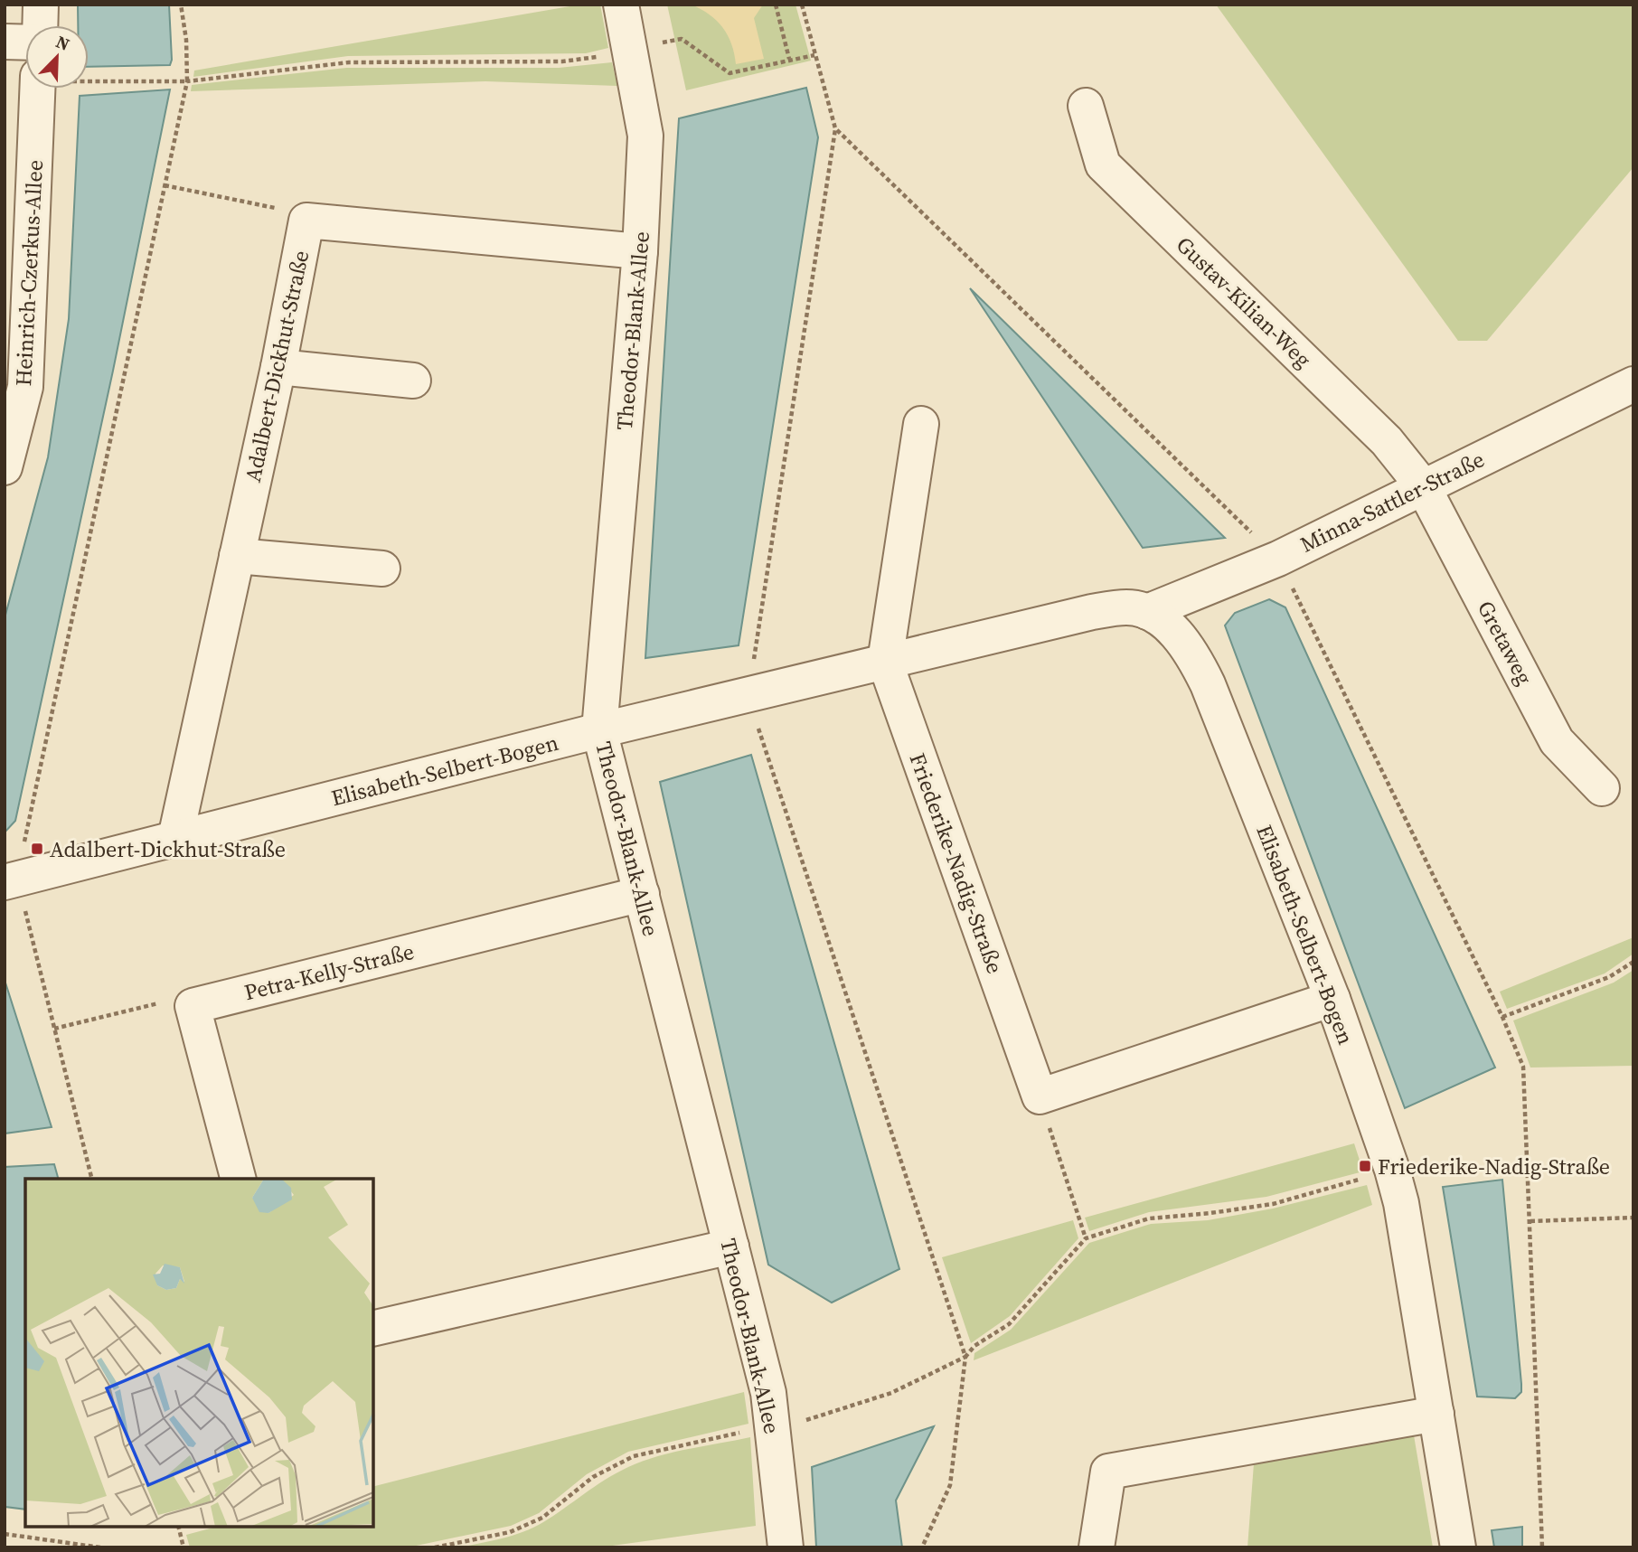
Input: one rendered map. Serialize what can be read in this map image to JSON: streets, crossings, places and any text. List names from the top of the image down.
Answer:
{
  "streets": {
    "street": [
      "Heinrich-Czerkus-Allee",
      "Gustav-Kilian-Weg",
      "Theodor-Blank-Allee",
      "Adalbert-Dickhut-Straße",
      "Minna-Sattler-Straße",
      "Gretaweg",
      "Elisabeth-Selbert-Bogen",
      "Friederike-Nadig-Straße",
      "Petra-Kelly-Straße"
    ]
  },
  "crossings": [
    ["Gustav-Kilian-Weg", "Minna-Sattler-Straße"],
    ["Gustav-Kilian-Weg", "Gretaweg"],
    ["Theodor-Blank-Allee", "Adalbert-Dickhut-Straße"],
    ["Theodor-Blank-Allee", "Elisabeth-Selbert-Bogen"],
    ["Theodor-Blank-Allee", "Petra-Kelly-Straße"],
    ["Adalbert-Dickhut-Straße", "Elisabeth-Selbert-Bogen"],
    ["Minna-Sattler-Straße", "Gretaweg"],
    ["Minna-Sattler-Straße", "Elisabeth-Selbert-Bogen"],
    ["Elisabeth-Selbert-Bogen", "Friederike-Nadig-Straße"]
  ],
  "places": {
    "transit": ["Adalbert-Dickhut-Straße", "Friederike-Nadig-Straße"]
  },
  "north": "top right"
}
